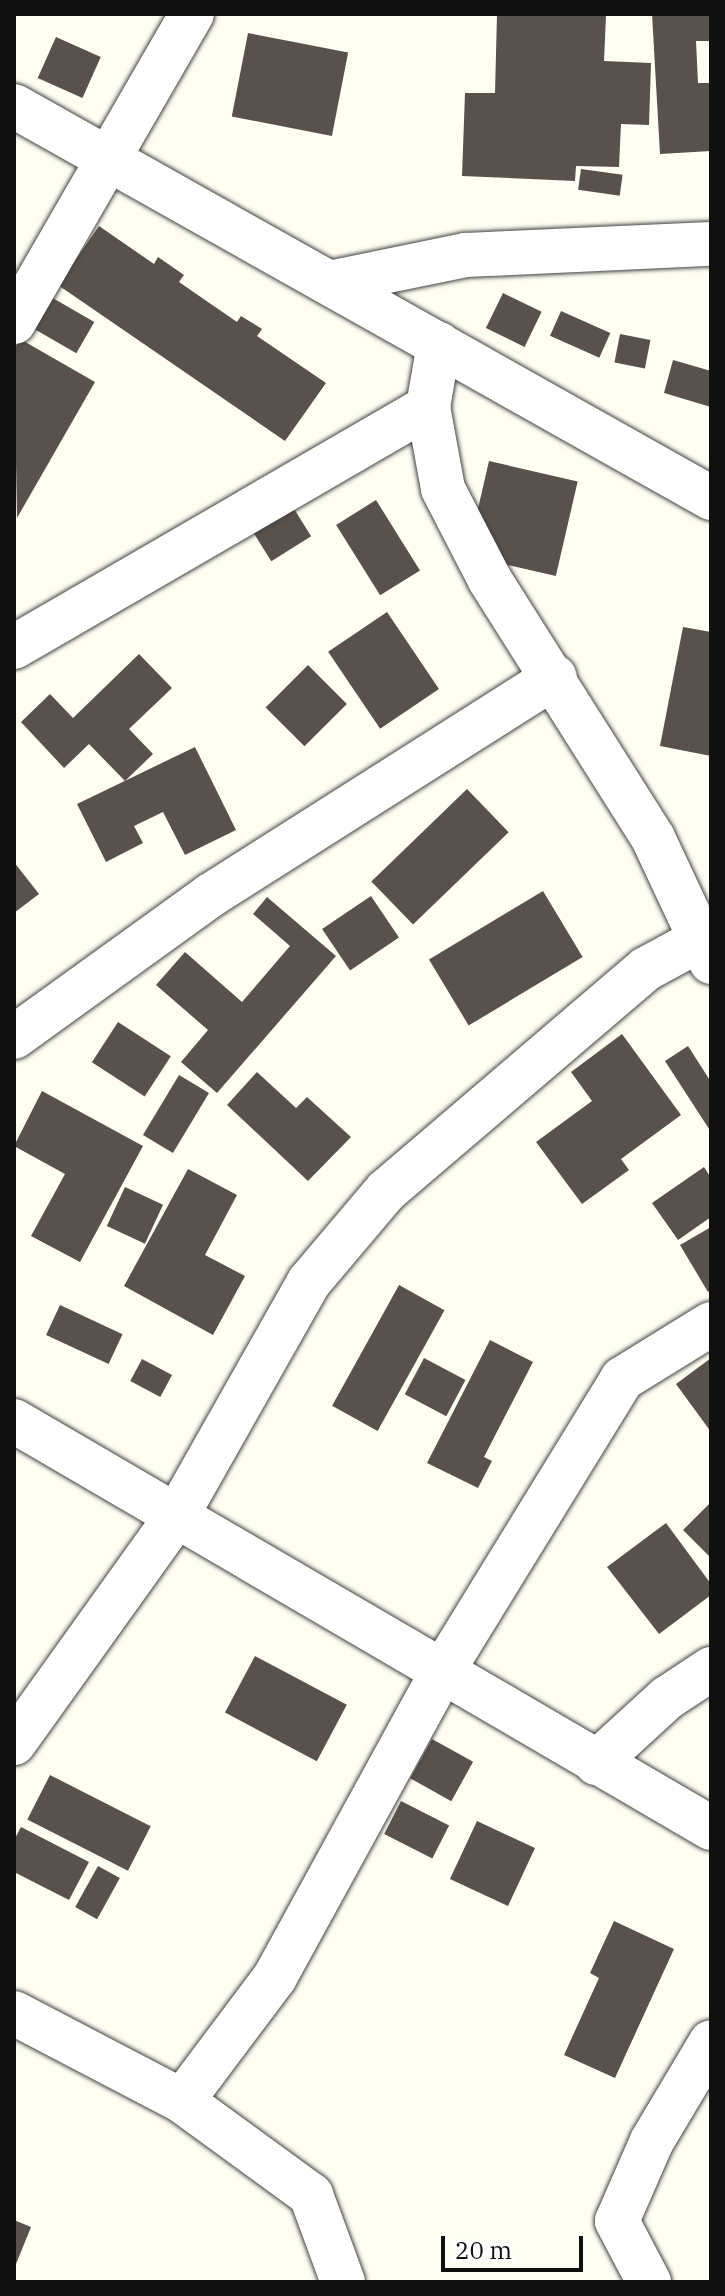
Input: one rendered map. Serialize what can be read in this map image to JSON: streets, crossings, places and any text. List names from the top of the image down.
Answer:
{
  "scale_bar": "20 m"
}
